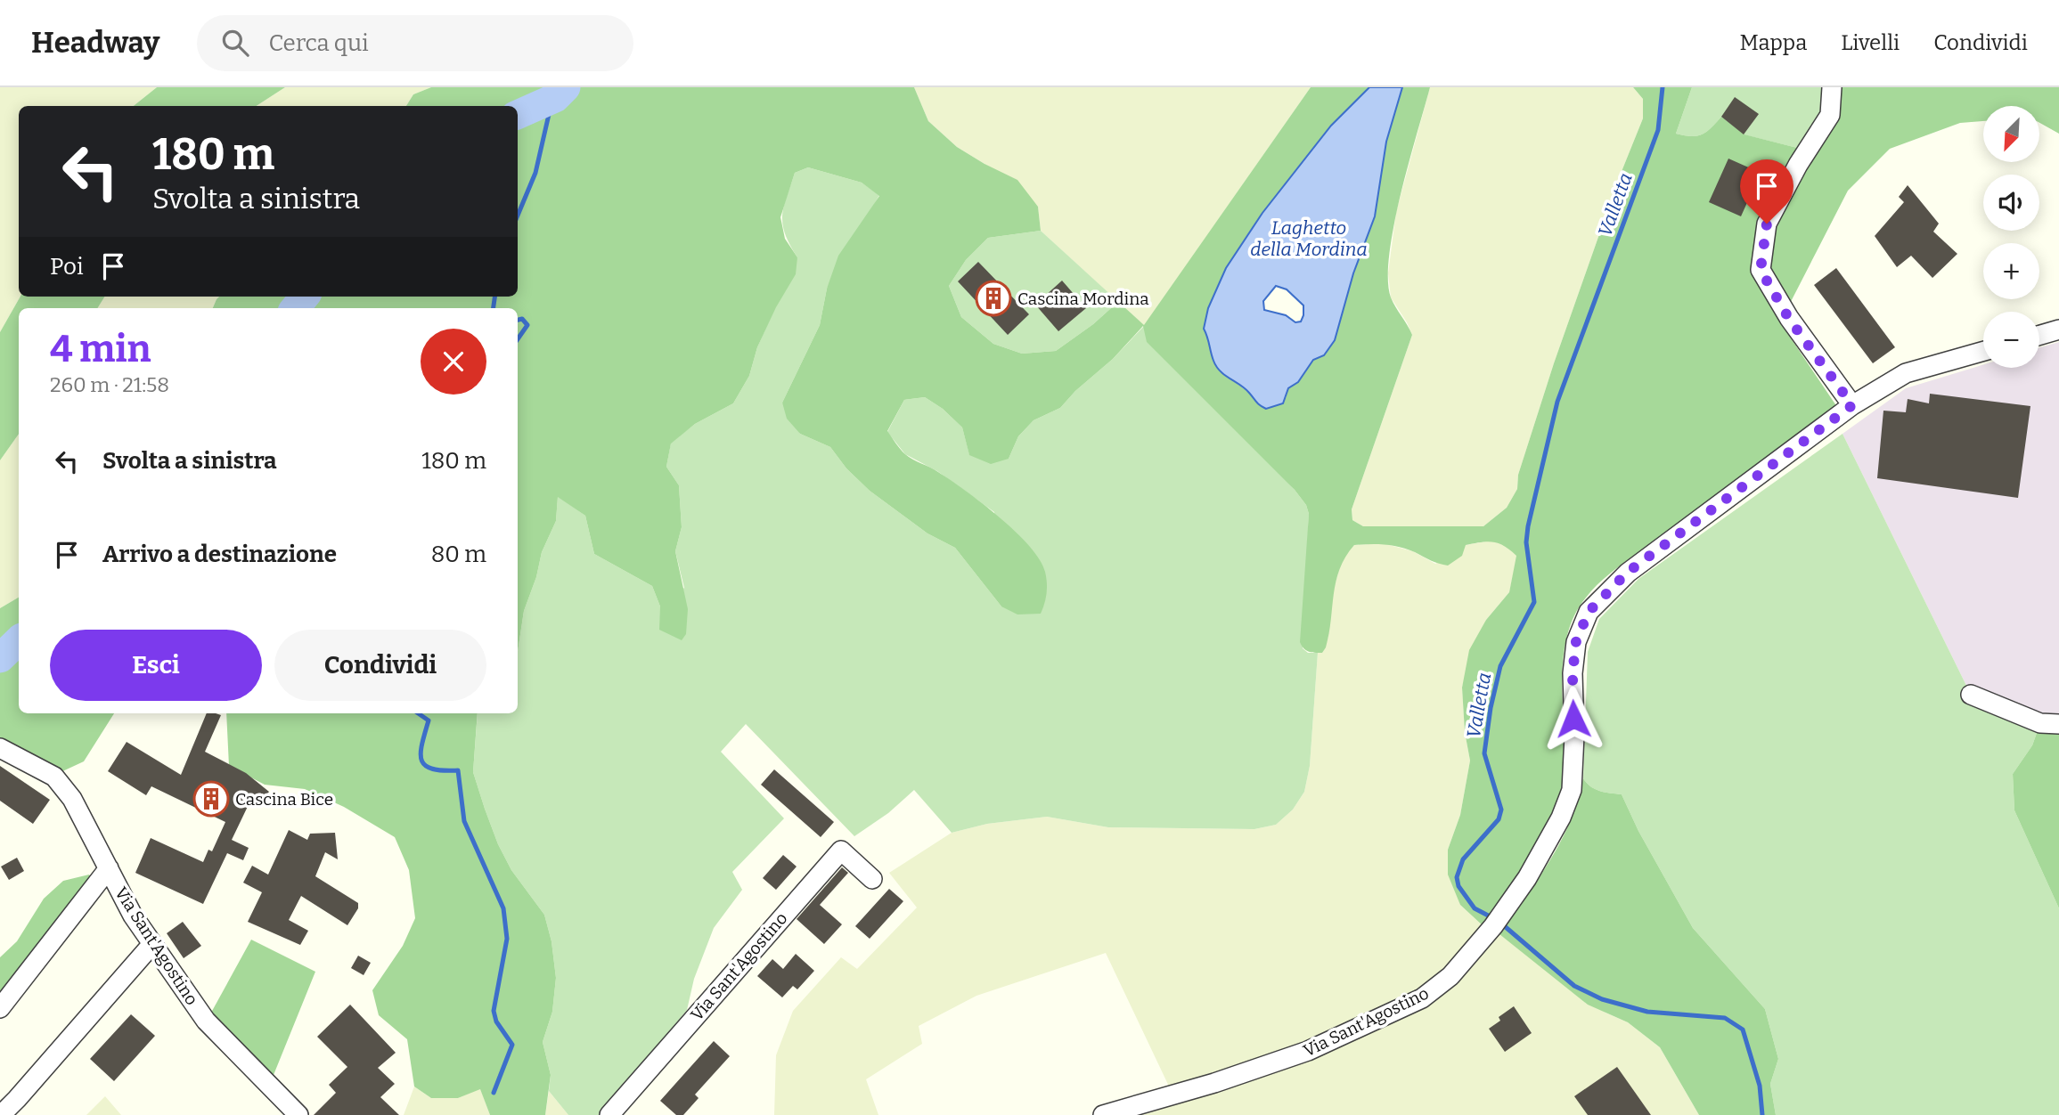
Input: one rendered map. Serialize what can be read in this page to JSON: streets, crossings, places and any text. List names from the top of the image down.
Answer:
{
  "streets": {
    "street": ["Via Sant'Agostino"]
  },
  "water": ["Valletta", "Laghetto della Mordina"],
  "places": {
    "building": ["Cascina Mordina", "Cascina Bice"]
  },
  "north": "bottom left",
  "page": {
    "header": "Headway",
    "search": "Cerca qui",
    "nav": ["Mappa", "Livelli", "Condividi"],
    "map_buttons": ["+", "−"],
    "turn": ["180 m", "Svolta a sinistra"],
    "then": "Poi",
    "heading": ["4 min", "260 m · 21:58"],
    "list": [
      {
        "name": "Svolta a sinistra",
        "value": "180 m"
      },
      {
        "name": "Arrivo a destinazione",
        "value": "80 m"
      }
    ],
    "buttons": ["Esci", "Condividi"]
  }
}
